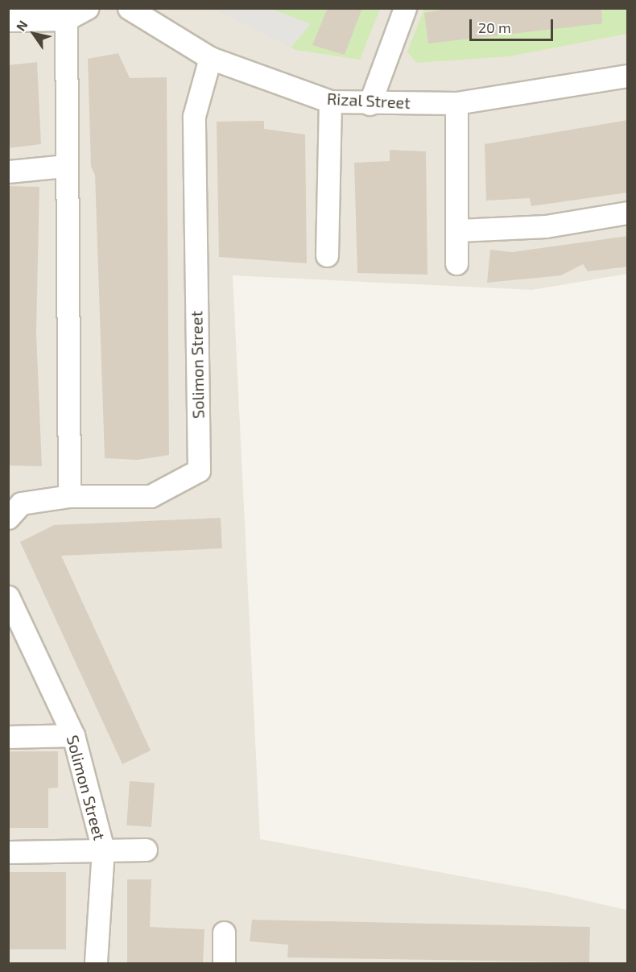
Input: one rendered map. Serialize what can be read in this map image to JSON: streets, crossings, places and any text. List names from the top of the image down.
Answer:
{
  "streets": {
    "street": ["Rizal Street", "Solimon Street"]
  },
  "crossings": [
    ["Rizal Street", "Solimon Street"]
  ],
  "scale_bar": "20 m",
  "north": "top left"
}
